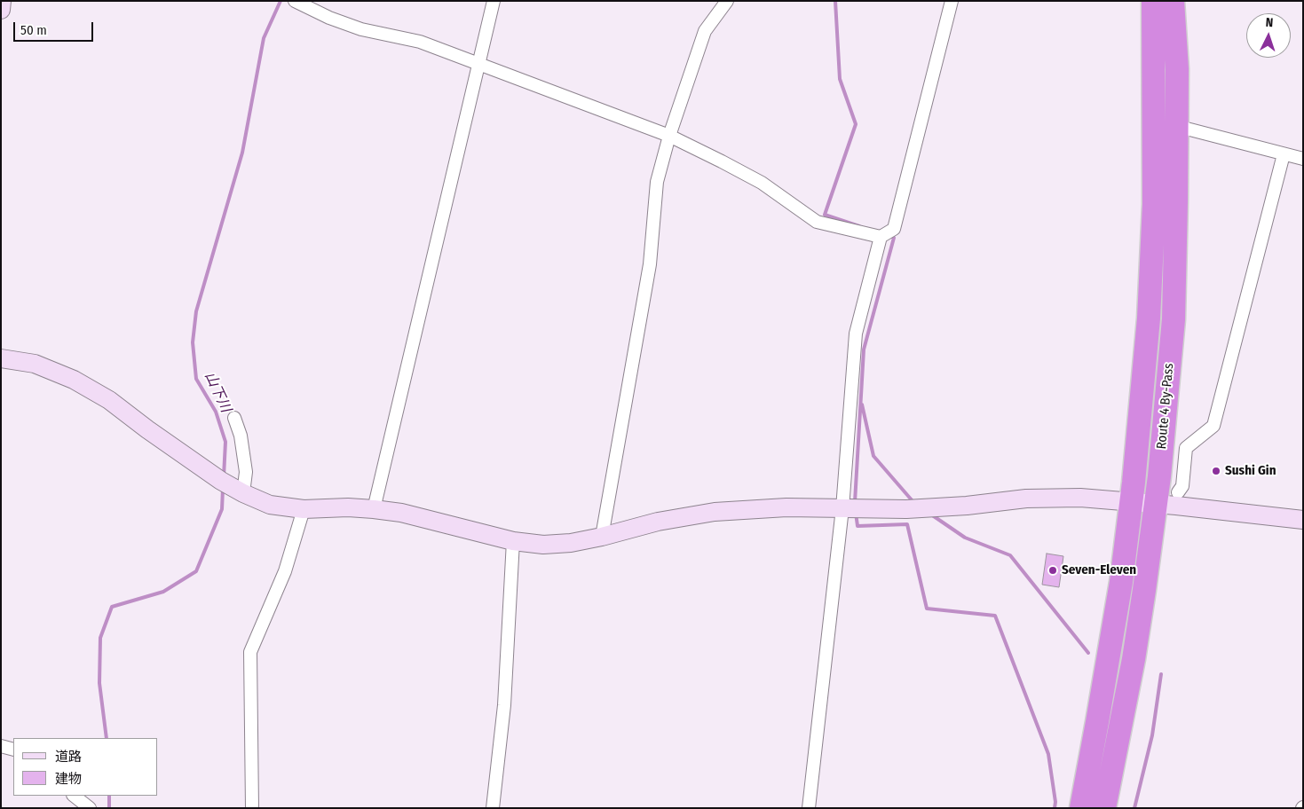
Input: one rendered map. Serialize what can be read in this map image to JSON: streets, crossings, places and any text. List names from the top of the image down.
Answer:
{
  "streets": {
    "highway": ["Route 4 By-Pass"]
  },
  "water": ["山下川"],
  "places": ["Sushi Gin", "Seven-Eleven"],
  "legend": ["道路", "建物"],
  "scale_bar": "50 m",
  "north": "top"
}
